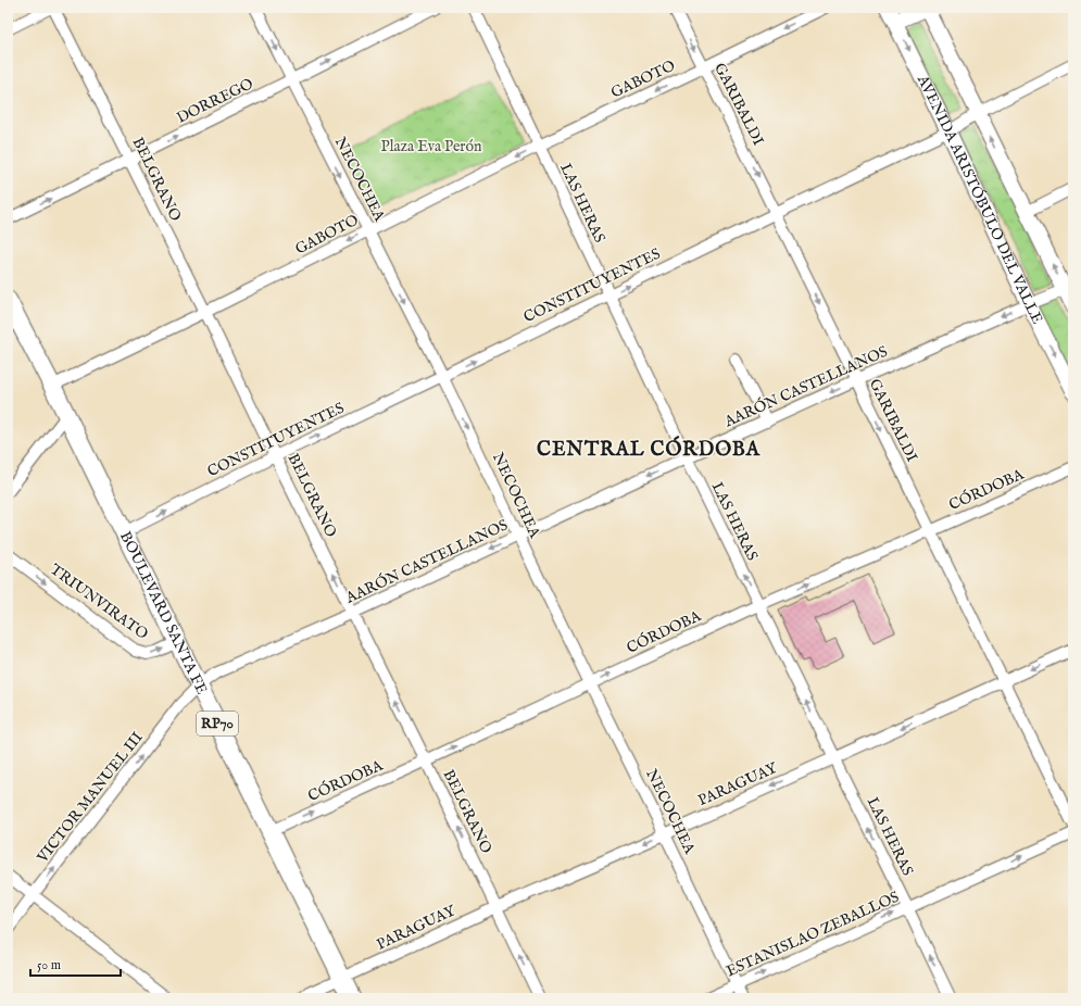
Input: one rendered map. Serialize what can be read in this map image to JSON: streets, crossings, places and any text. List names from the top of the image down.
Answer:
{
  "streets": {
    "main road": ["BOULEVARD SANTA FE", "RP70"],
    "street": [
      "GABOTO",
      "DORREGO",
      "GARIBALDI",
      "BELGRANO",
      "NECOCHEA",
      "AVENIDA ARISTÓBULO DEL VALLE",
      "LAS HERAS",
      "CONSTITUYENTES",
      "AARÓN CASTELLANOS",
      "CÓRDOBA",
      "TRIUNVIRATO",
      "PARAGUAY",
      "VICTOR MANUEL III",
      "ESTANISLAO ZEBALLOS"
    ]
  },
  "crossings": [
    ["GABOTO", "GARIBALDI"],
    ["GABOTO", "BELGRANO"],
    ["GABOTO", "NECOCHEA"],
    ["GABOTO", "LAS HERAS"],
    ["GABOTO", "BOULEVARD SANTA FE"],
    ["DORREGO", "BELGRANO"],
    ["DORREGO", "NECOCHEA"],
    ["GARIBALDI", "CONSTITUYENTES"],
    ["GARIBALDI", "AARÓN CASTELLANOS"],
    ["GARIBALDI", "CÓRDOBA"],
    ["GARIBALDI", "PARAGUAY"],
    ["BELGRANO", "CONSTITUYENTES"],
    ["BELGRANO", "AARÓN CASTELLANOS"],
    ["BELGRANO", "CÓRDOBA"],
    ["BELGRANO", "PARAGUAY"],
    ["NECOCHEA", "CONSTITUYENTES"],
    ["NECOCHEA", "AARÓN CASTELLANOS"],
    ["NECOCHEA", "CÓRDOBA"],
    ["NECOCHEA", "PARAGUAY"],
    ["NECOCHEA", "ESTANISLAO ZEBALLOS"],
    ["AVENIDA ARISTÓBULO DEL VALLE", "CONSTITUYENTES"],
    ["AVENIDA ARISTÓBULO DEL VALLE", "AARÓN CASTELLANOS"],
    ["LAS HERAS", "CONSTITUYENTES"],
    ["LAS HERAS", "AARÓN CASTELLANOS"],
    ["LAS HERAS", "CÓRDOBA"],
    ["LAS HERAS", "PARAGUAY"],
    ["LAS HERAS", "ESTANISLAO ZEBALLOS"],
    ["CONSTITUYENTES", "BOULEVARD SANTA FE"],
    ["AARÓN CASTELLANOS", "BOULEVARD SANTA FE"],
    ["AARÓN CASTELLANOS", "VICTOR MANUEL III"],
    ["CÓRDOBA", "BOULEVARD SANTA FE"],
    ["TRIUNVIRATO", "BOULEVARD SANTA FE"],
    ["BOULEVARD SANTA FE", "PARAGUAY"],
    ["BOULEVARD SANTA FE", "VICTOR MANUEL III"]
  ],
  "one_way": [
    "GABOTO",
    "DORREGO",
    "GARIBALDI",
    "BELGRANO",
    "NECOCHEA",
    "LAS HERAS",
    "CONSTITUYENTES",
    "AARÓN CASTELLANOS",
    "CÓRDOBA",
    "TRIUNVIRATO",
    "PARAGUAY",
    "VICTOR MANUEL III",
    "ESTANISLAO ZEBALLOS"
  ],
  "districts": ["CENTRAL CÓRDOBA"],
  "parks": ["Plaza Eva Perón"],
  "scale_bar": "50 m"
}
